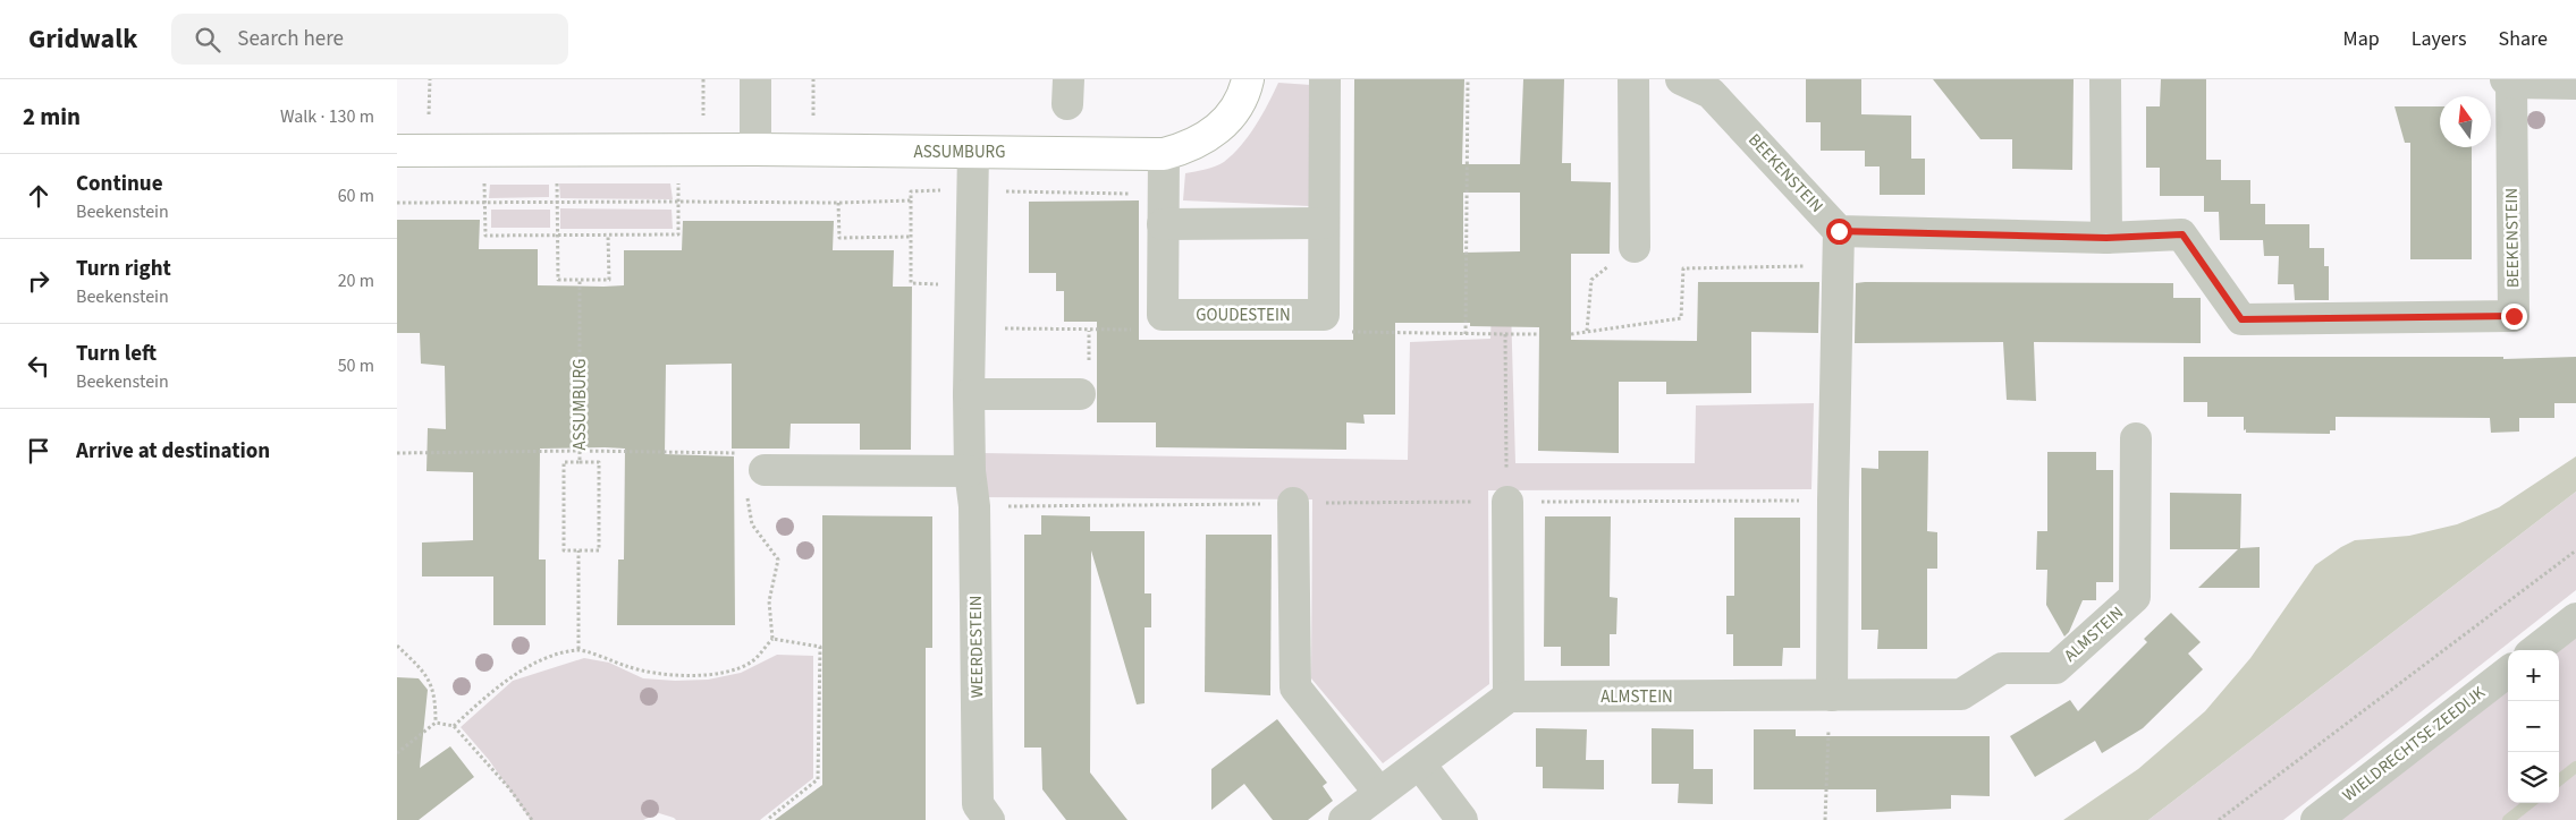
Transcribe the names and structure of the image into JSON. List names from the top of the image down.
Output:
{
  "streets": {
    "street": [
      "ASSUMBURG",
      "BEEKENSTEIN",
      "GOUDESTEIN",
      "ALMSTEIN",
      "WEERDESTEIN",
      "WIELDRECHTSE ZEEDIJK"
    ]
  },
  "crossings": [
    ["ASSUMBURG", "WEERDESTEIN"]
  ],
  "north": "top",
  "page": {
    "header": "Gridwalk",
    "search": "Search here",
    "nav": ["Map", "Layers", "Share"],
    "heading": ["2 min", "Walk · 130 m"],
    "list": [
      ["Continue", "Beekenstein", "60 m"],
      ["Turn right", "Beekenstein", "20 m"],
      ["Turn left", "Beekenstein", "50 m"],
      "Arrive at destination"
    ],
    "map_buttons": ["+", "−"]
  }
}
